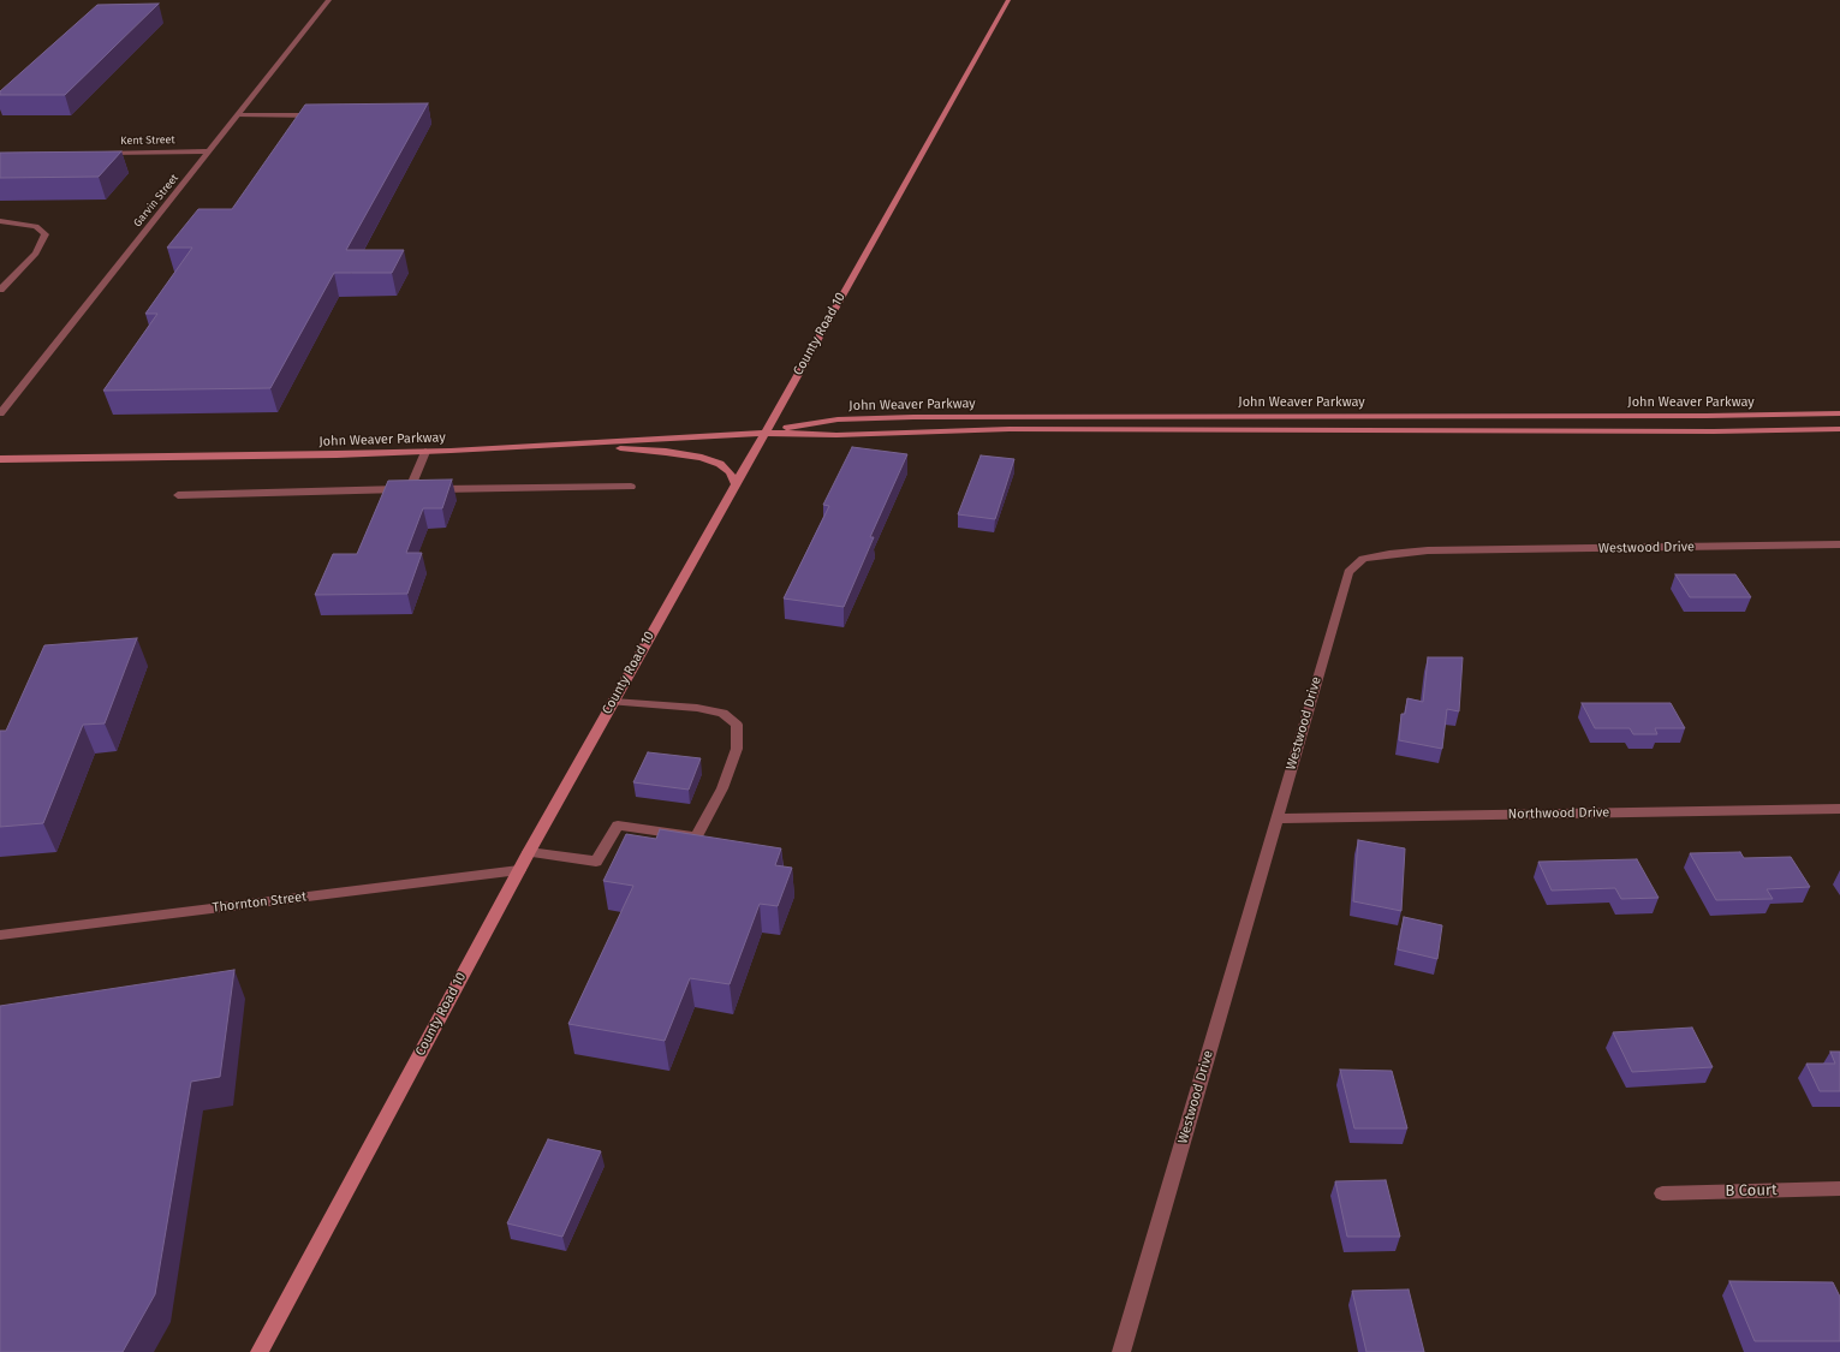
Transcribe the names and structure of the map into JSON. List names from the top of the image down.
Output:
{
  "streets": {
    "main road": ["County Road 10", "John Weaver Parkway"],
    "street": [
      "Kent Street",
      "Garvin Street",
      "Westwood Drive",
      "Northwood Drive",
      "Thornton Street",
      "B Court"
    ]
  },
  "crossings": [
    ["Kent Street", "Garvin Street"],
    ["County Road 10", "John Weaver Parkway"],
    ["County Road 10", "Thornton Street"],
    ["Westwood Drive", "Northwood Drive"]
  ]
}
